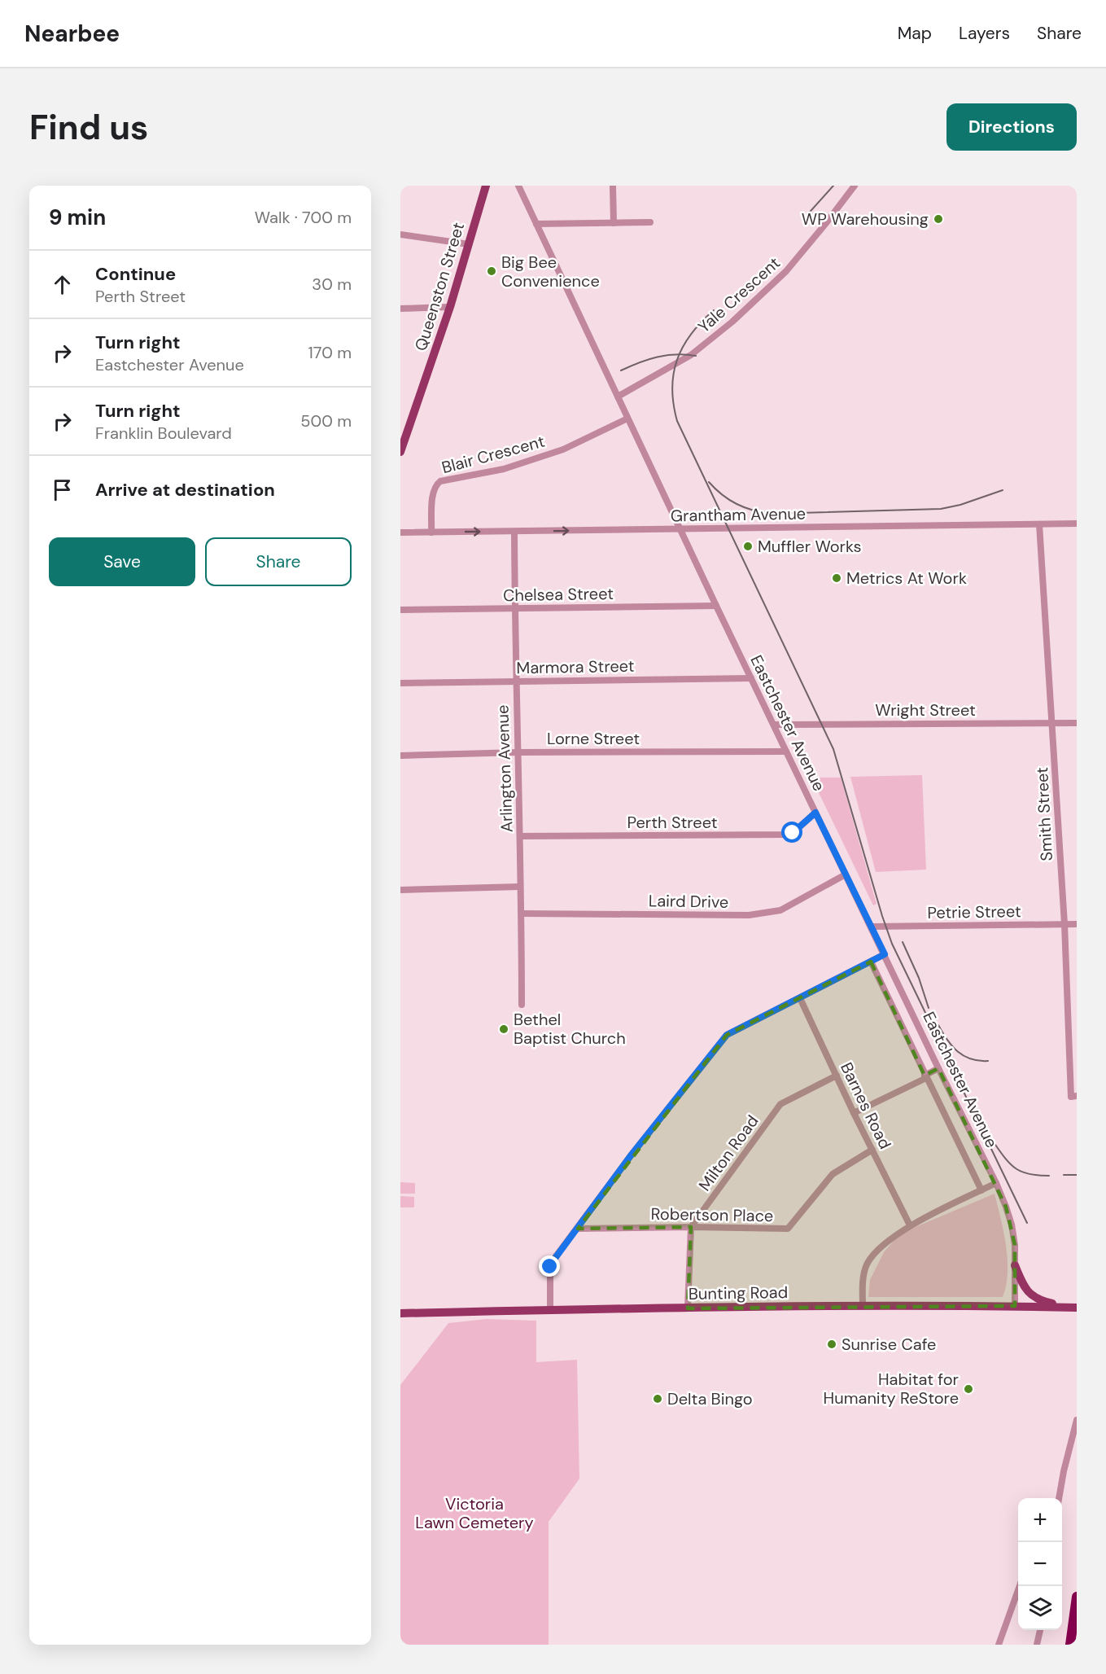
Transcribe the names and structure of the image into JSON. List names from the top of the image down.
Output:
{
  "streets": {
    "main road": ["Queenston Street", "Bunting Road"],
    "street": [
      "Yale Crescent",
      "Blair Crescent",
      "Grantham Avenue",
      "Chelsea Street",
      "Marmora Street",
      "Wright Street",
      "Eastchester Avenue",
      "Lorne Street",
      "Arlington Avenue",
      "Smith Street",
      "Perth Street",
      "Laird Drive",
      "Petrie Street",
      "Barnes Road",
      "Milton Road",
      "Robertson Place"
    ]
  },
  "crossings": [
    ["Yale Crescent", "Eastchester Avenue"],
    ["Blair Crescent", "Grantham Avenue"],
    ["Blair Crescent", "Eastchester Avenue"],
    ["Grantham Avenue", "Eastchester Avenue"],
    ["Grantham Avenue", "Arlington Avenue"],
    ["Grantham Avenue", "Smith Street"],
    ["Chelsea Street", "Eastchester Avenue"],
    ["Chelsea Street", "Arlington Avenue"],
    ["Marmora Street", "Eastchester Avenue"],
    ["Marmora Street", "Arlington Avenue"],
    ["Wright Street", "Eastchester Avenue"],
    ["Wright Street", "Smith Street"],
    ["Eastchester Avenue", "Lorne Street"],
    ["Eastchester Avenue", "Perth Street"],
    ["Eastchester Avenue", "Laird Drive"],
    ["Eastchester Avenue", "Petrie Street"],
    ["Eastchester Avenue", "Bunting Road"],
    ["Lorne Street", "Arlington Avenue"],
    ["Arlington Avenue", "Perth Street"],
    ["Arlington Avenue", "Laird Drive"],
    ["Smith Street", "Petrie Street"],
    ["Barnes Road", "Milton Road"],
    ["Barnes Road", "Robertson Place"],
    ["Milton Road", "Robertson Place"]
  ],
  "one_way": ["Grantham Avenue"],
  "parks": ["Victoria Lawn Cemetery"],
  "places": [
    "WP Warehousing",
    "Big Bee Convenience",
    "Muffler Works",
    "Metrics At Work",
    "Bethel Baptist Church",
    "Sunrise Cafe",
    "Habitat for Humanity ReStore",
    "Delta Bingo"
  ],
  "page": {
    "header": "Nearbee",
    "nav": ["Map", "Layers", "Share"],
    "buttons": [
      "Directions",
      ["Save", "Share"]
    ],
    "title": "Find us",
    "heading": ["9 min", "Walk · 700 m"],
    "list": [
      ["Continue", "Perth Street", "30 m"],
      ["Turn right", "Eastchester Avenue", "170 m"],
      ["Turn right", "Franklin Boulevard", "500 m"],
      "Arrive at destination"
    ],
    "map_buttons": ["+", "−"]
  }
}
